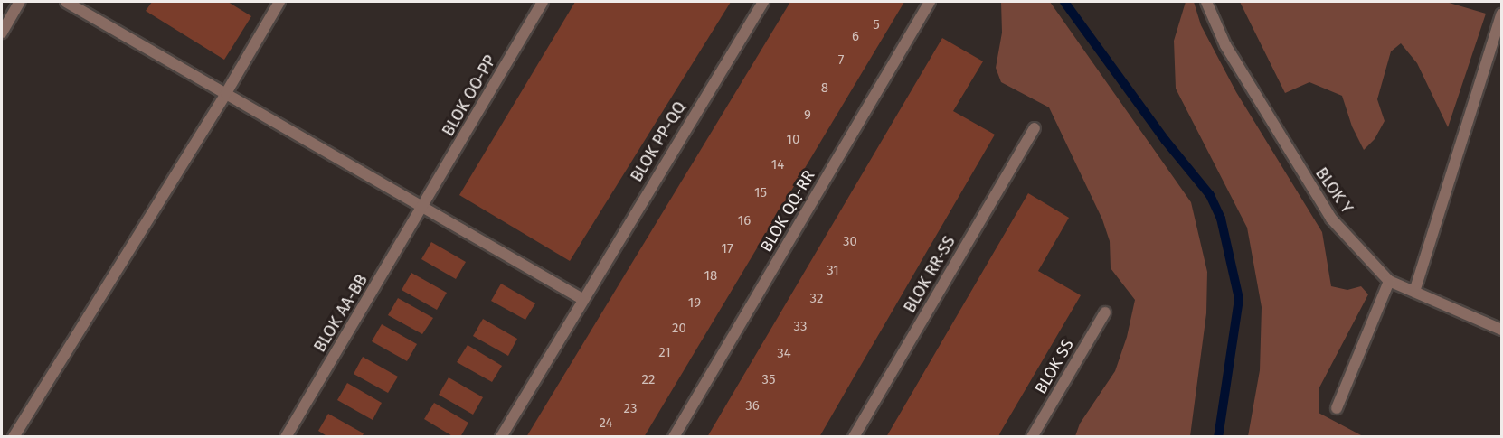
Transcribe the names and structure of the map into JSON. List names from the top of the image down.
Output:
{
  "streets": {
    "street": [
      "BLOK OO-PP",
      "BLOK PP-QQ",
      "BLOK Y",
      "BLOK QQ-RR",
      "BLOK RR-SS",
      "BLOK AA-BB",
      "BLOK SS"
    ]
  },
  "crossings": [
    ["BLOK OO-PP", "BLOK AA-BB"]
  ],
  "house_numbers": [
    "5",
    "6",
    "7",
    "8",
    "9",
    "10",
    "14",
    "15",
    "16",
    "30",
    "17",
    "31",
    "18",
    "32",
    "19",
    "33",
    "20",
    "21",
    "34",
    "22",
    "35",
    "36",
    "23",
    "24"
  ]
}
